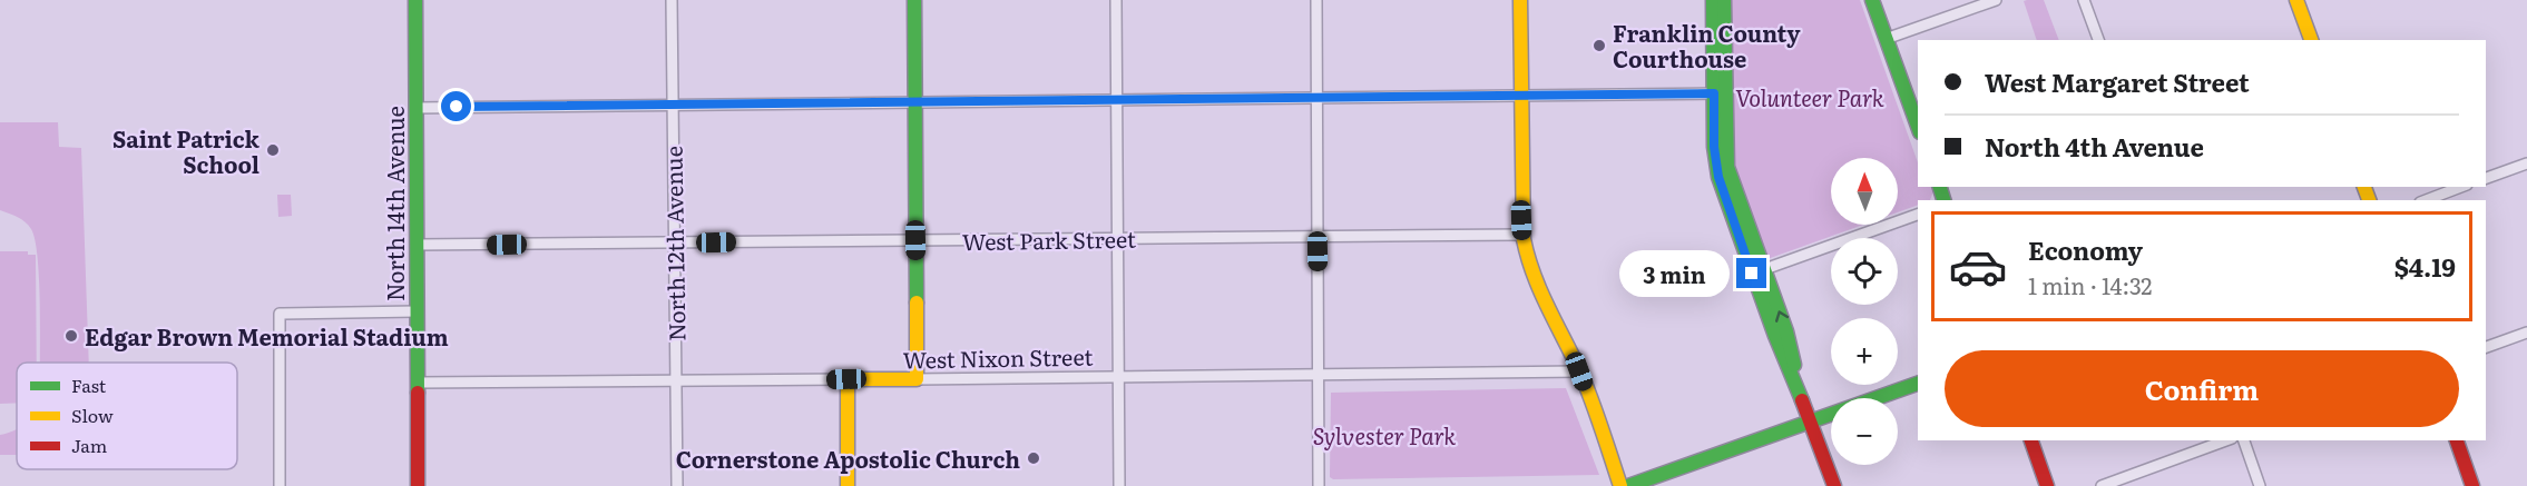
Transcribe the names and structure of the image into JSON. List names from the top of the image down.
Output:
{
  "streets": {
    "street": [
      "North 14th Avenue",
      "West Park Street",
      "North 12th Avenue",
      "West Nixon Street"
    ]
  },
  "crossings": [
    ["North 14th Avenue", "West Park Street"],
    ["North 14th Avenue", "West Nixon Street"],
    ["West Park Street", "North 12th Avenue"],
    ["North 12th Avenue", "West Nixon Street"]
  ],
  "parks": ["Volunteer Park", "Sylvester Park"],
  "places": [
    "Franklin County Courthouse",
    "Saint Patrick School",
    "Edgar Brown Memorial Stadium",
    "Cornerstone Apostolic Church"
  ],
  "legend": ["Fast", "Slow", "Jam"],
  "north": "top",
  "page": {
    "banner": ["West Margaret Street", "North 4th Avenue"],
    "map_buttons": ["+", "−"],
    "list": [
      {
        "name": "Economy",
        "note": "1 min · 14:32",
        "value": "$4.19"
      }
    ],
    "bubble": "3 min",
    "buttons": "Confirm"
  }
}
